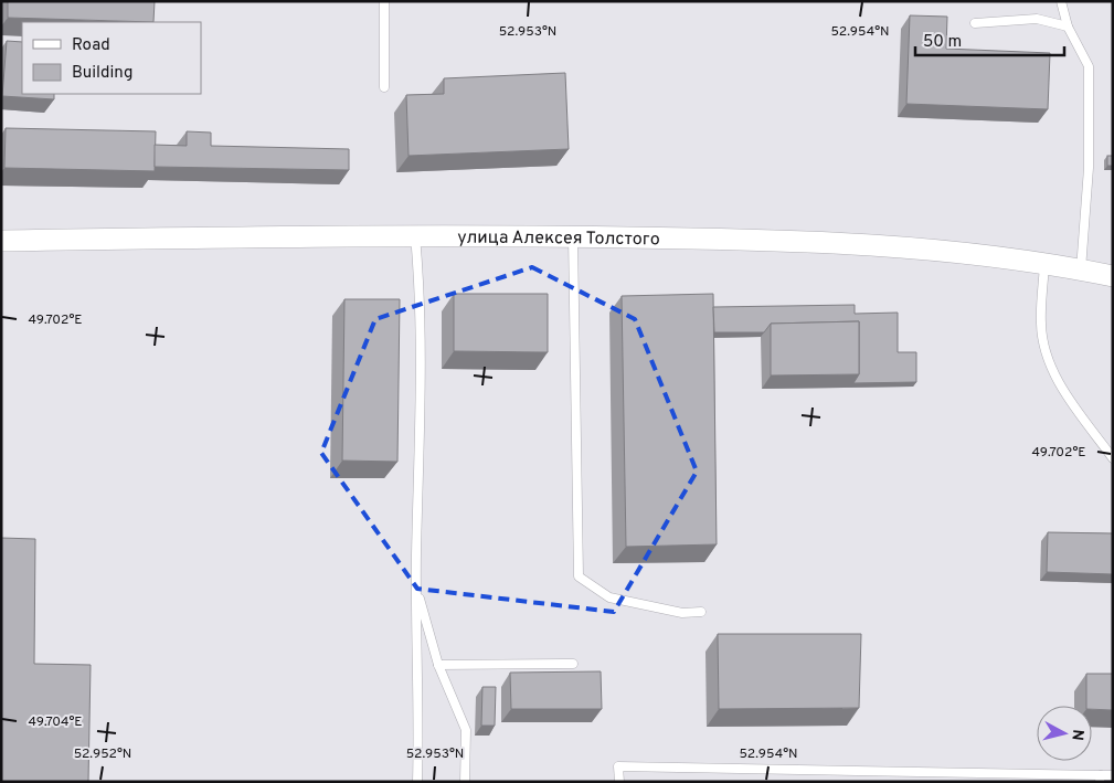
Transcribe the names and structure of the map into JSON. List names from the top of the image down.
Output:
{
  "streets": {
    "street": ["улица Алексея Толстого"]
  },
  "legend": ["Road", "Building"],
  "scale_bar": "50 m",
  "north": "right",
  "coordinates": [
    "52.953°N",
    "52.954°N",
    "49.702°E",
    "49.704°E",
    "52.952°N"
  ]
}
